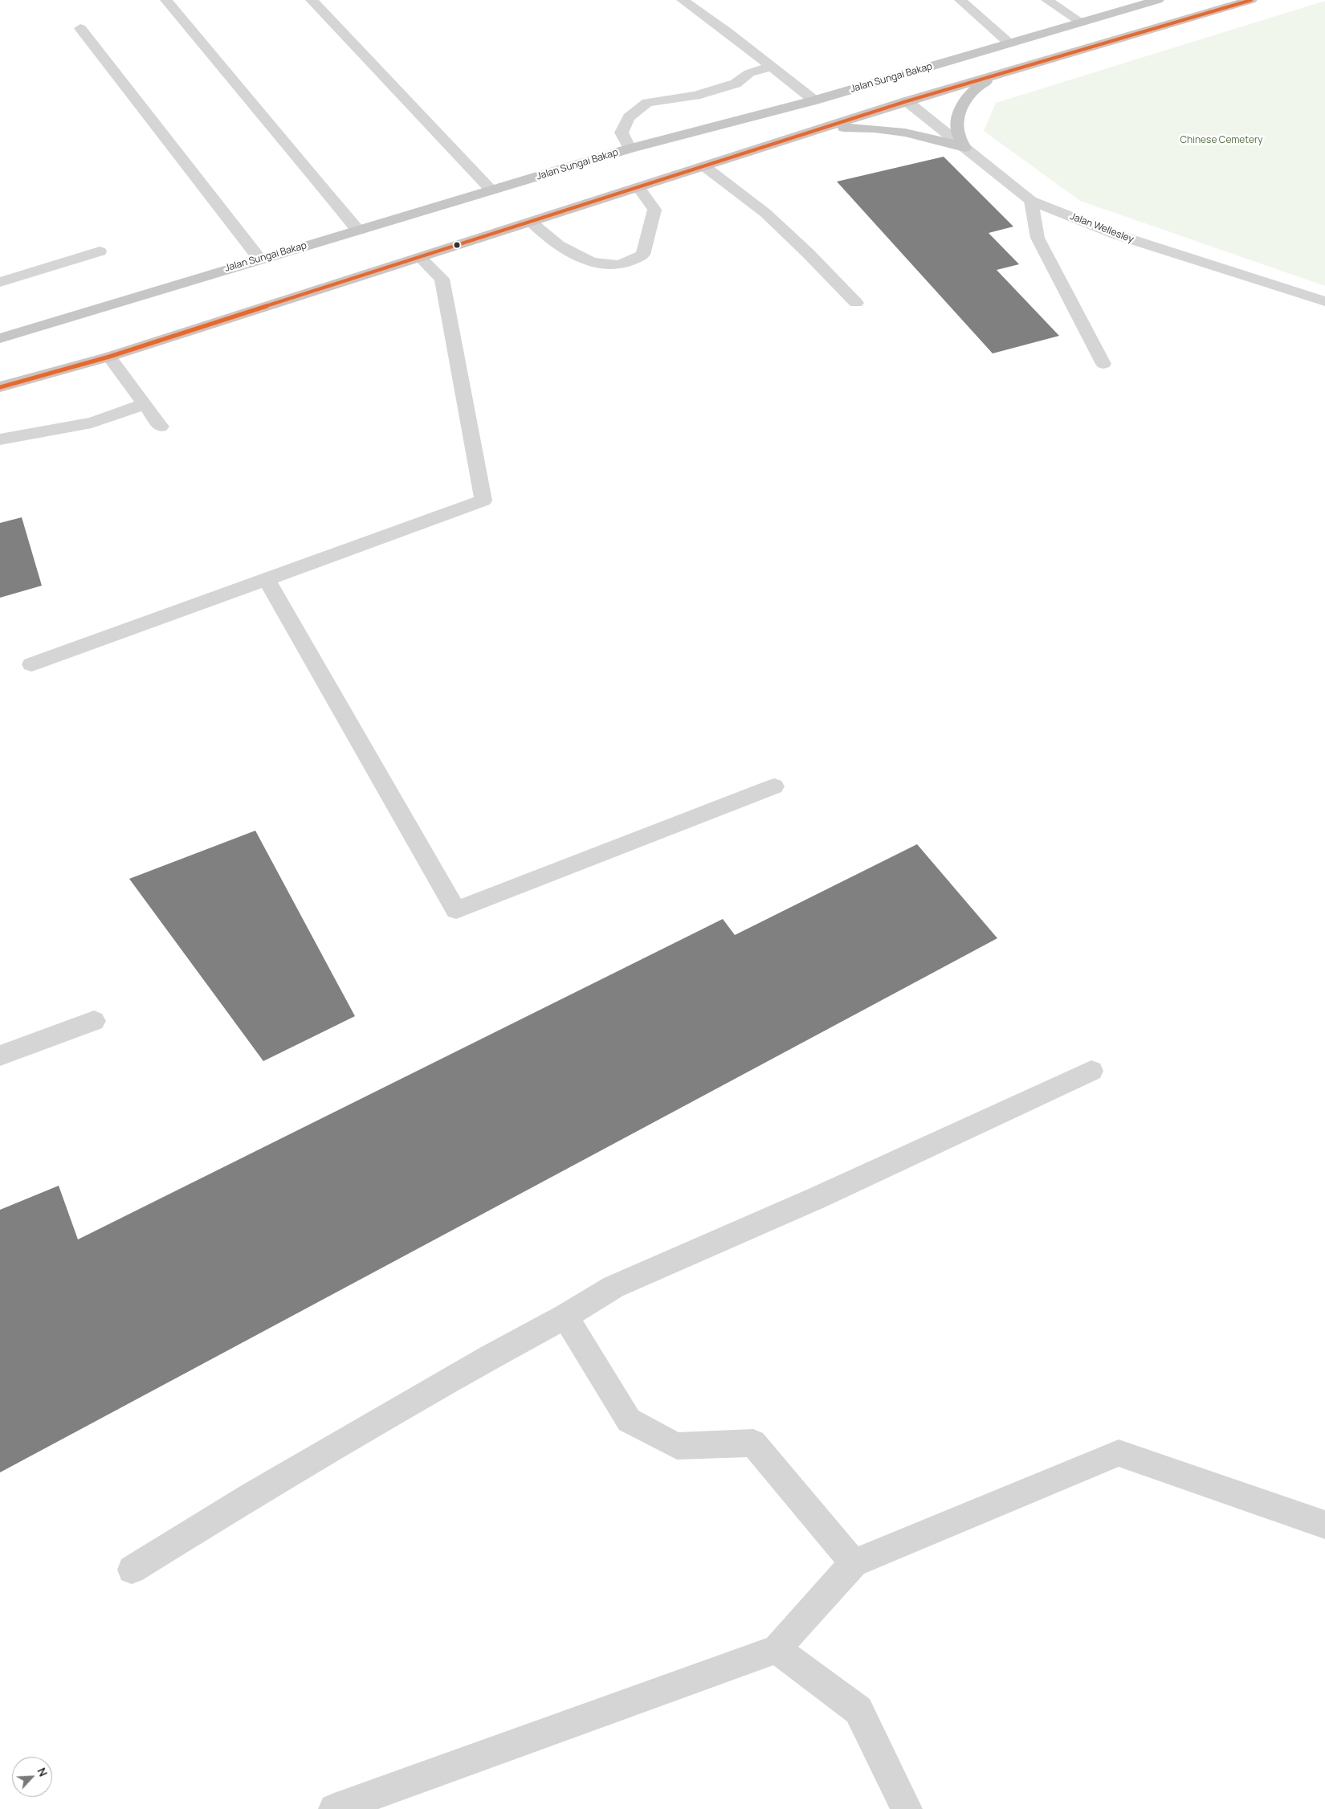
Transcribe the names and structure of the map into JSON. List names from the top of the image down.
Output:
{
  "streets": {
    "highway": ["Jalan Sungai Bakap"],
    "street": ["Jalan Wellesley"]
  },
  "parks": ["Chinese Cemetery"],
  "north": "top right"
}
